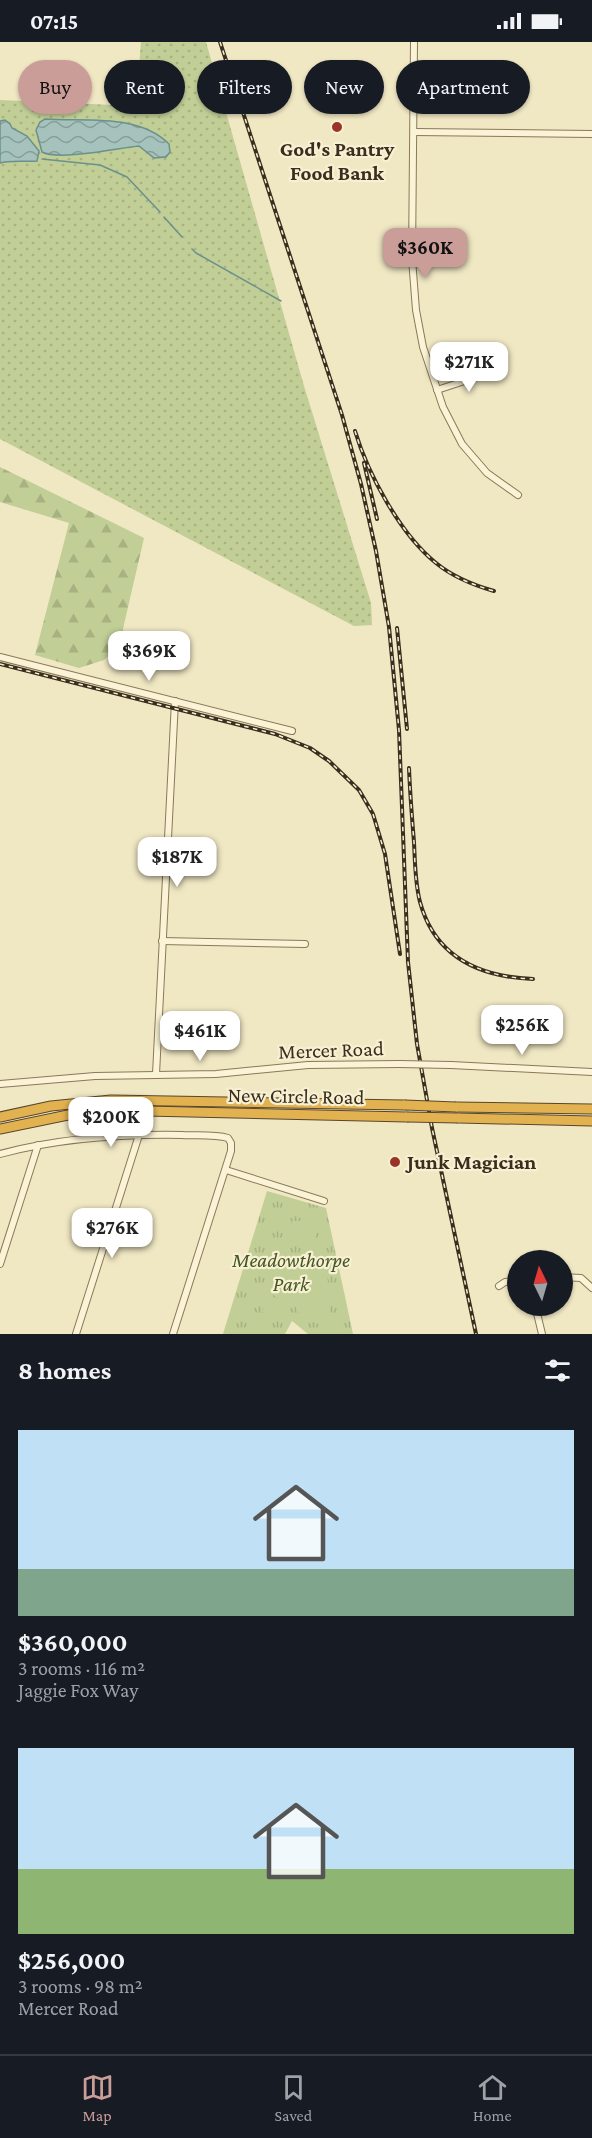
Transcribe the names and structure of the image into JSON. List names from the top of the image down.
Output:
{
  "streets": {
    "highway": ["New Circle Road"],
    "street": ["Mercer Road"]
  },
  "parks": ["Meadowthorpe Park"],
  "places": ["God's Pantry Food Bank", "Junk Magician"],
  "north": "top",
  "page": {
    "status": "07:15",
    "chip": [
      "Buy",
      "Rent",
      "Filters",
      "New",
      "Apartment"
    ],
    "price": [
      "$360K",
      "$271K",
      "$369K",
      "$187K",
      "$256K",
      "$461K",
      "$200K",
      "$276K"
    ],
    "heading": "8 homes",
    "list": [
      {
        "name": "$360,000",
        "note": "3 rooms · 116 m² · Jaggie Fox Way"
      },
      {
        "name": "$256,000",
        "note": "3 rooms · 98 m² · Mercer Road"
      }
    ],
    "tabs": ["Map", "Saved", "Home"]
  }
}
